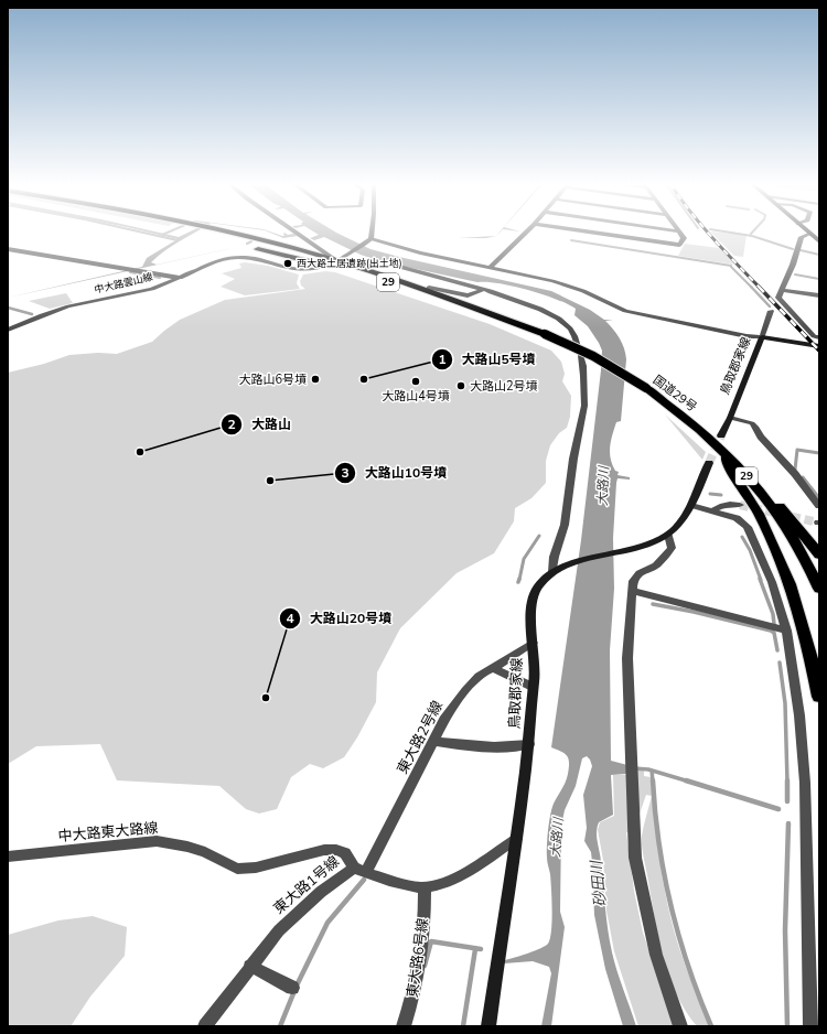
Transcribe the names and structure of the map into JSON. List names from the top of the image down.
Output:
{
  "streets": {
    "highway": ["29", "国道29号"],
    "main road": ["鳥取郡家線"],
    "street": [
      "中大路雲山線",
      "東大路2号線",
      "中大路東大路線",
      "東大路1号線",
      "東大路6号線"
    ]
  },
  "crossings": [
    ["中大路雲山線", "国道29号"],
    ["鳥取郡家線", "東大路2号線"],
    ["鳥取郡家線", "東大路1号線"],
    ["東大路2号線", "東大路1号線"],
    ["中大路東大路線", "東大路1号線"],
    ["東大路1号線", "東大路6号線"]
  ],
  "water": ["大路川", "砂田川"],
  "places": [
    "西大路土居遺跡(出土地)",
    "大路山6号墳",
    "大路山5号墳",
    "大路山4号墳",
    "大路山2号墳",
    "大路山",
    "大路山10号墳",
    "大路山20号墳"
  ]
}
